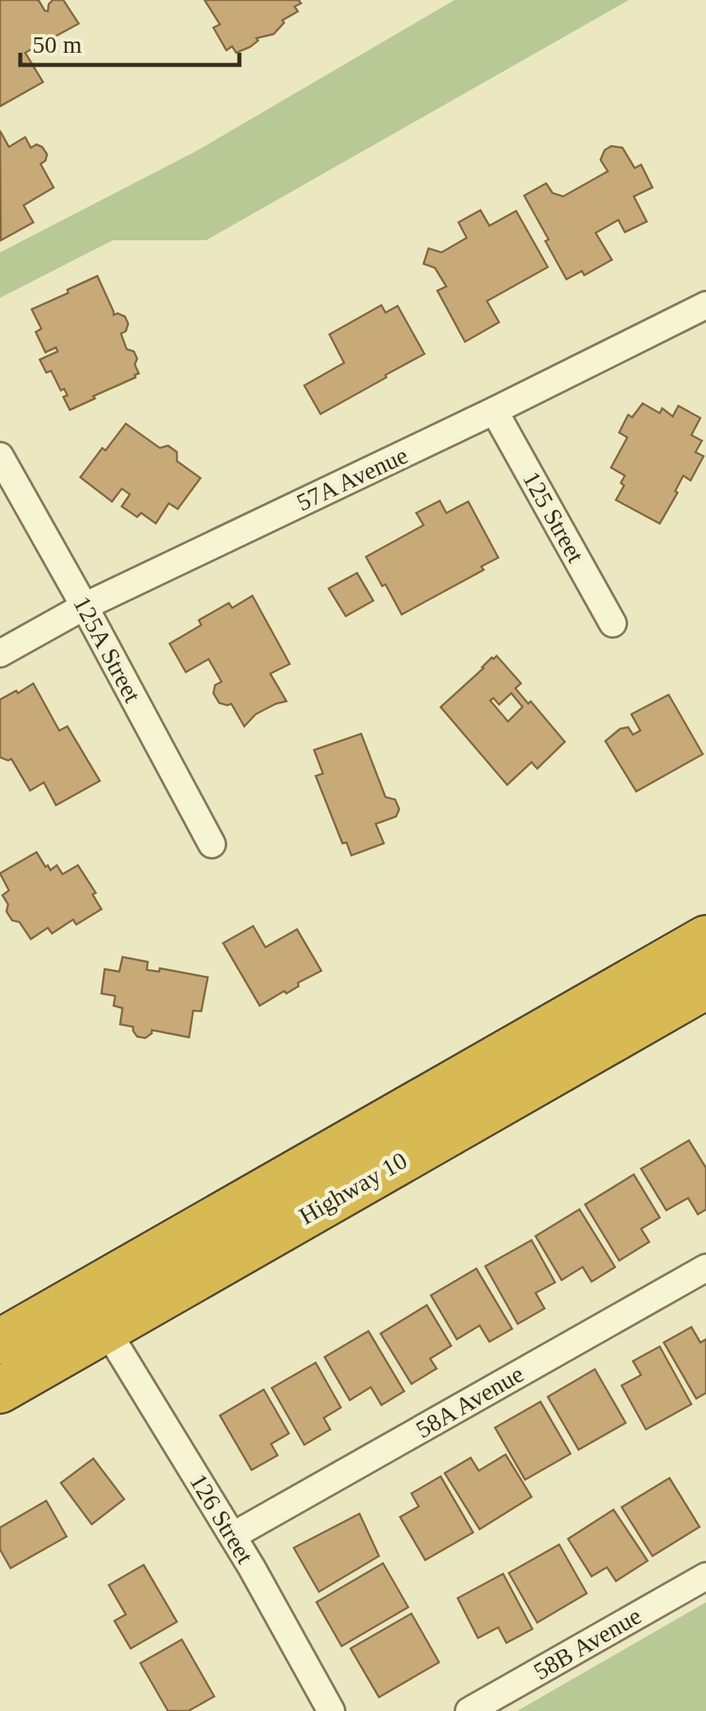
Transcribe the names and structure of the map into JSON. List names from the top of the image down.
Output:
{
  "streets": {
    "highway": ["Highway 10"],
    "street": [
      "57A Avenue",
      "125 Street",
      "125A Street",
      "58A Avenue",
      "126 Street",
      "58B Avenue"
    ]
  },
  "crossings": [
    ["57A Avenue", "125 Street"],
    ["57A Avenue", "125A Street"],
    ["Highway 10", "126 Street"],
    ["58A Avenue", "126 Street"]
  ],
  "scale_bar": "50 m"
}
